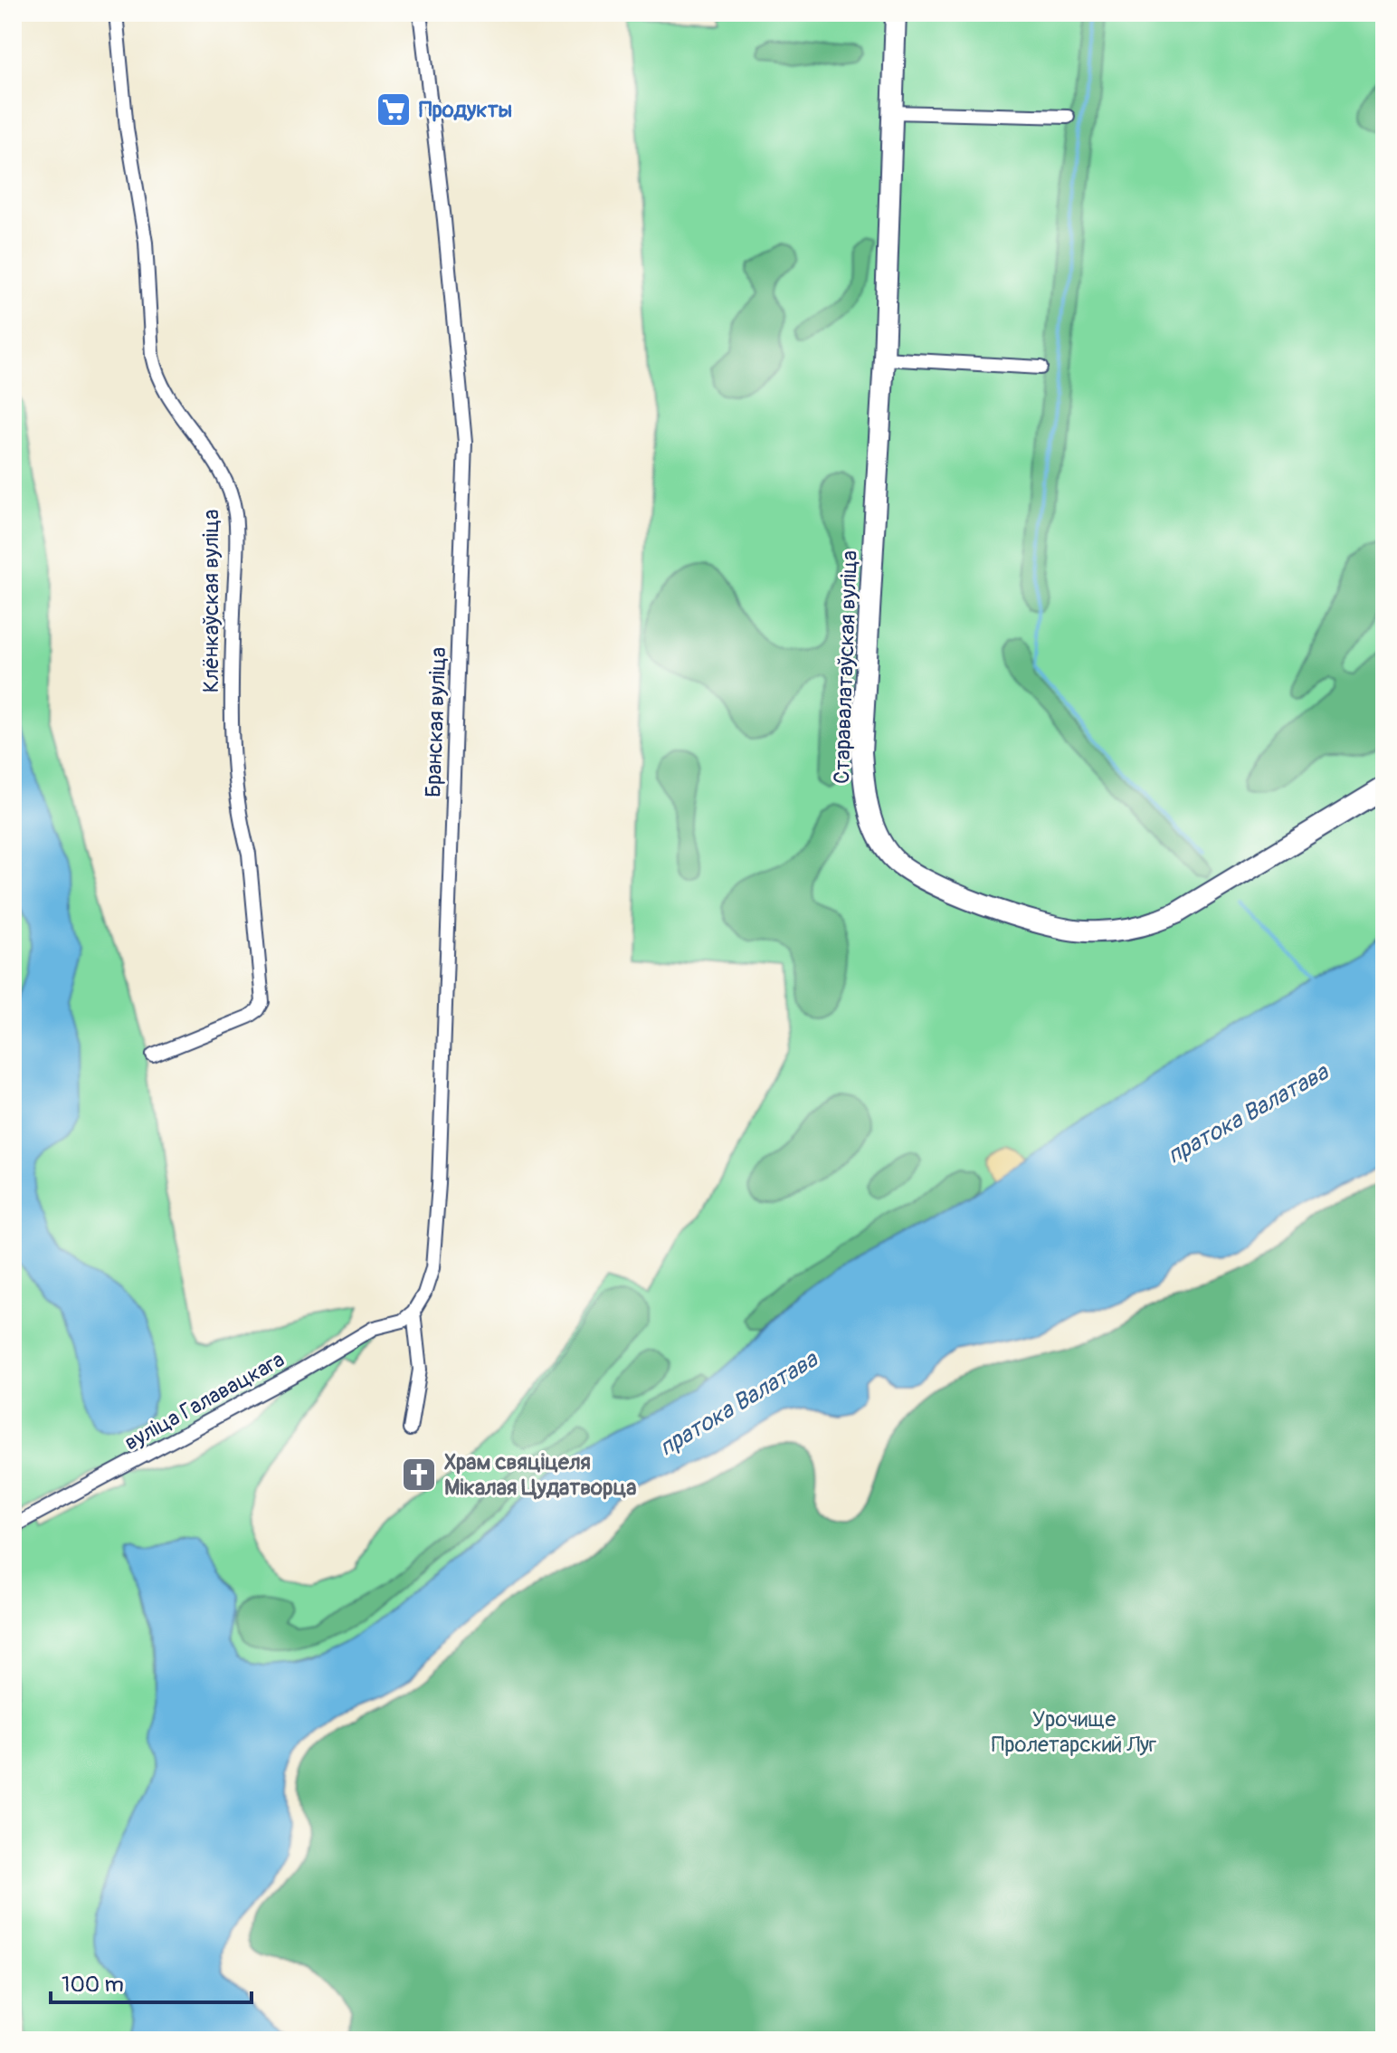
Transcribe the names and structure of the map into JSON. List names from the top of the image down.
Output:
{
  "streets": {
    "street": [
      "Клёнкаўская вуліца",
      "Старавалатаўская вуліца",
      "Бранская вуліца",
      "вуліца Галавацкага"
    ]
  },
  "crossings": [
    ["Бранская вуліца", "вуліца Галавацкага"]
  ],
  "water": ["пратока Валатава"],
  "parks": ["Урочище Пролетарский Луг"],
  "places": {
    "supermarket": ["Продукты"],
    "church": ["Храм свяціцеля Мікалая Цудатворца"]
  },
  "scale_bar": "100 m"
}
